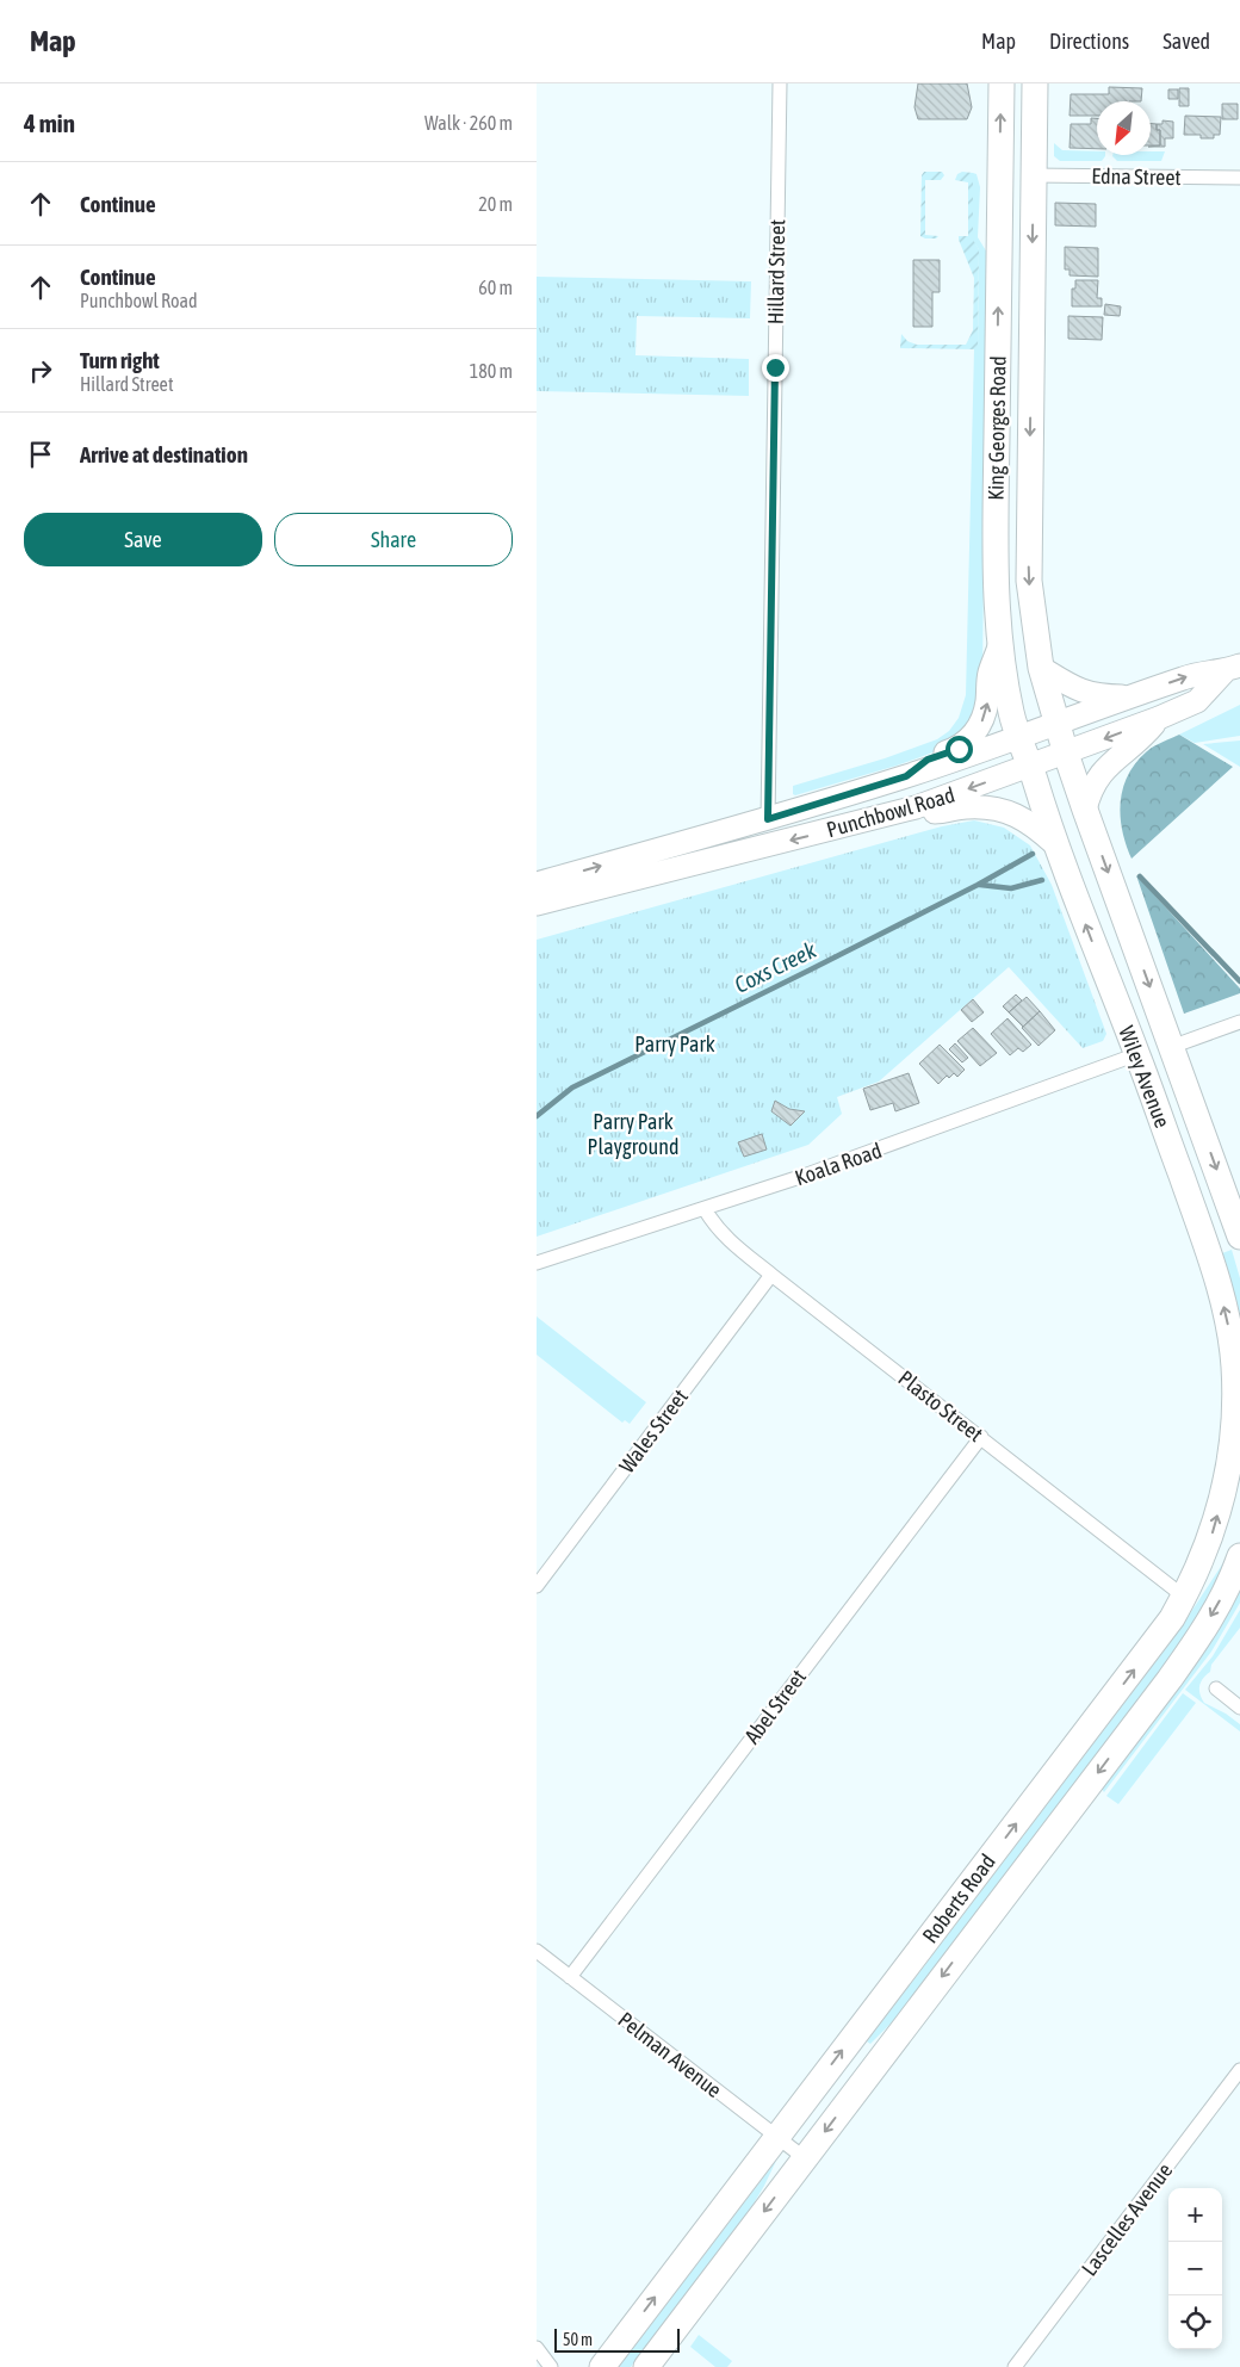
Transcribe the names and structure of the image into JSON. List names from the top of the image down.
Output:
{
  "streets": {
    "highway": ["King Georges Road", "Wiley Avenue", "Roberts Road"],
    "main road": ["Punchbowl Road"],
    "street": [
      "Edna Street",
      "Hillard Street",
      "Koala Road",
      "Plasto Street",
      "Wales Street",
      "Abel Street",
      "Pelman Avenue",
      "Lascelles Avenue"
    ]
  },
  "crossings": [
    ["Edna Street", "King Georges Road"],
    ["Hillard Street", "Punchbowl Road"],
    ["King Georges Road", "Punchbowl Road"],
    ["King Georges Road", "Wiley Avenue"],
    ["Punchbowl Road", "Wiley Avenue"],
    ["Wiley Avenue", "Koala Road"],
    ["Wiley Avenue", "Roberts Road"],
    ["Koala Road", "Plasto Street"],
    ["Plasto Street", "Wales Street"],
    ["Plasto Street", "Abel Street"],
    ["Plasto Street", "Roberts Road"],
    ["Abel Street", "Pelman Avenue"],
    ["Roberts Road", "Pelman Avenue"]
  ],
  "water": ["Coxs Creek"],
  "parks": ["Parry Park", "Parry Park Playground"],
  "scale_bar": "50 m",
  "north": "bottom left",
  "page": {
    "header": "Map",
    "nav": ["Map", "Directions", "Saved"],
    "heading": ["4 min", "Walk · 260 m"],
    "list": [
      ["Continue", "20 m"],
      ["Continue", "Punchbowl Road", "60 m"],
      ["Turn right", "Hillard Street", "180 m"],
      "Arrive at destination"
    ],
    "buttons": ["Save", "Share"],
    "map_buttons": ["+", "−"],
    "scale": "50 m"
  }
}
